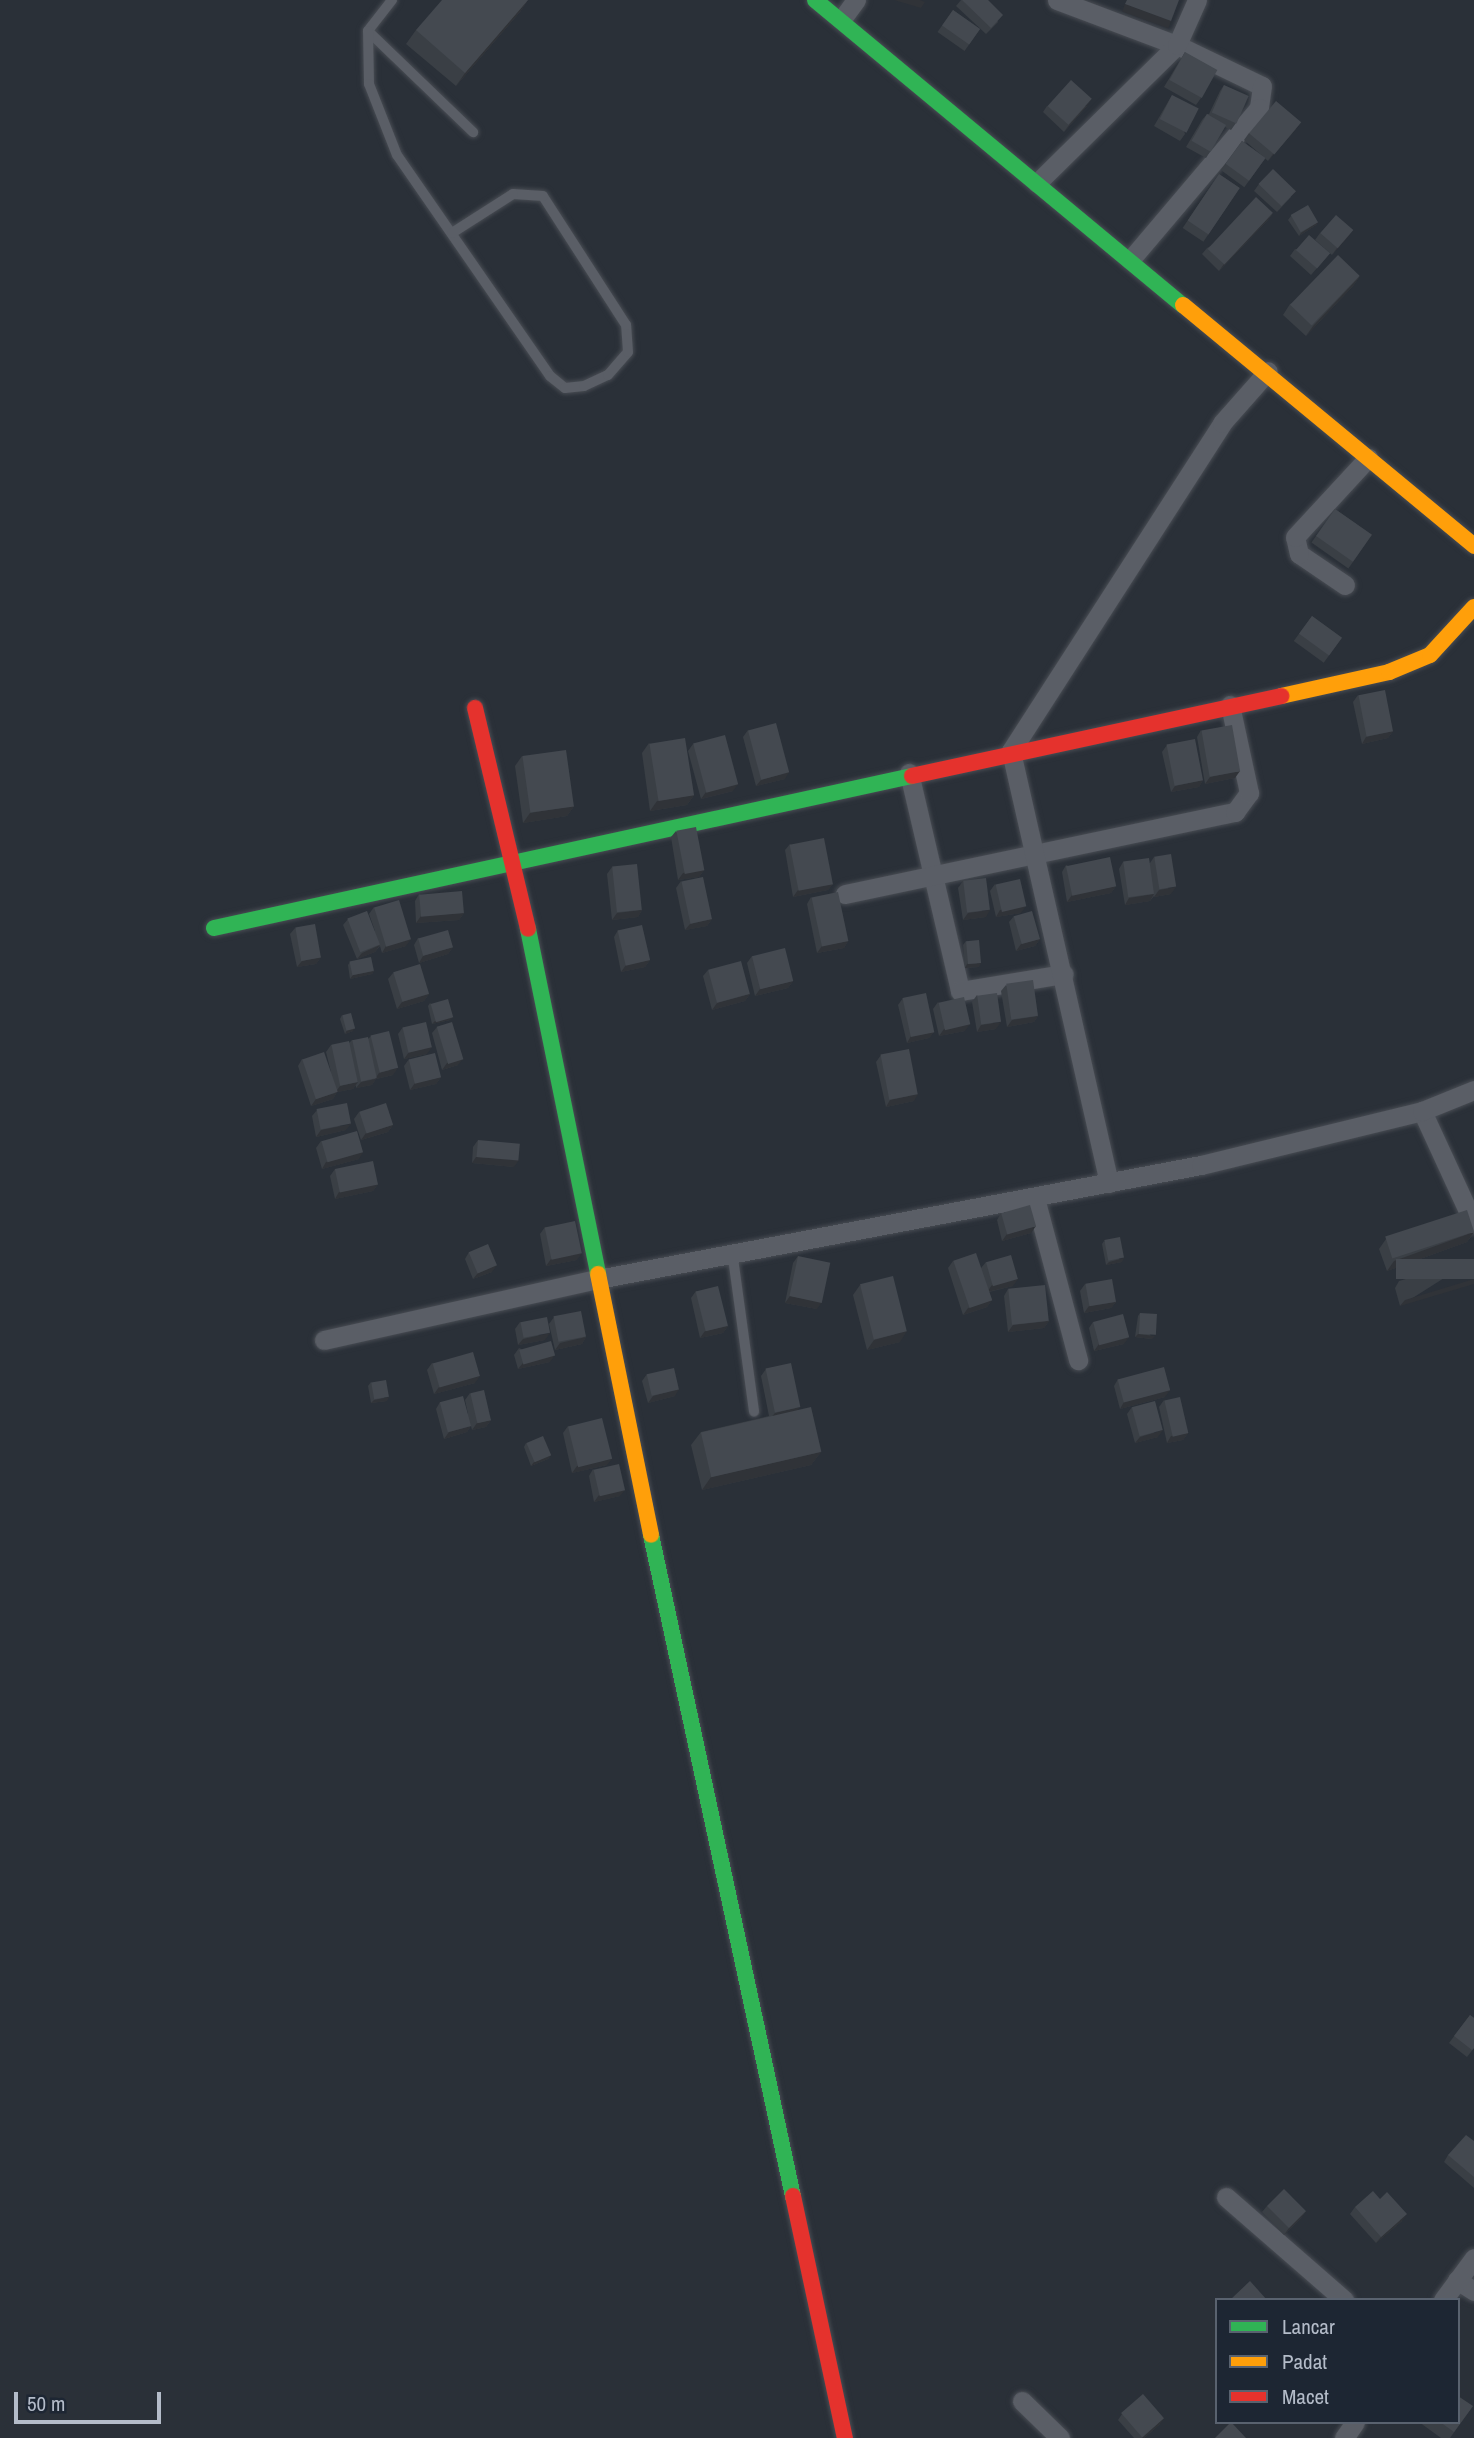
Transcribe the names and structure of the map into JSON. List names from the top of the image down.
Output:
{
  "legend": ["Lancar", "Padat", "Macet"],
  "scale_bar": "50 m"
}
